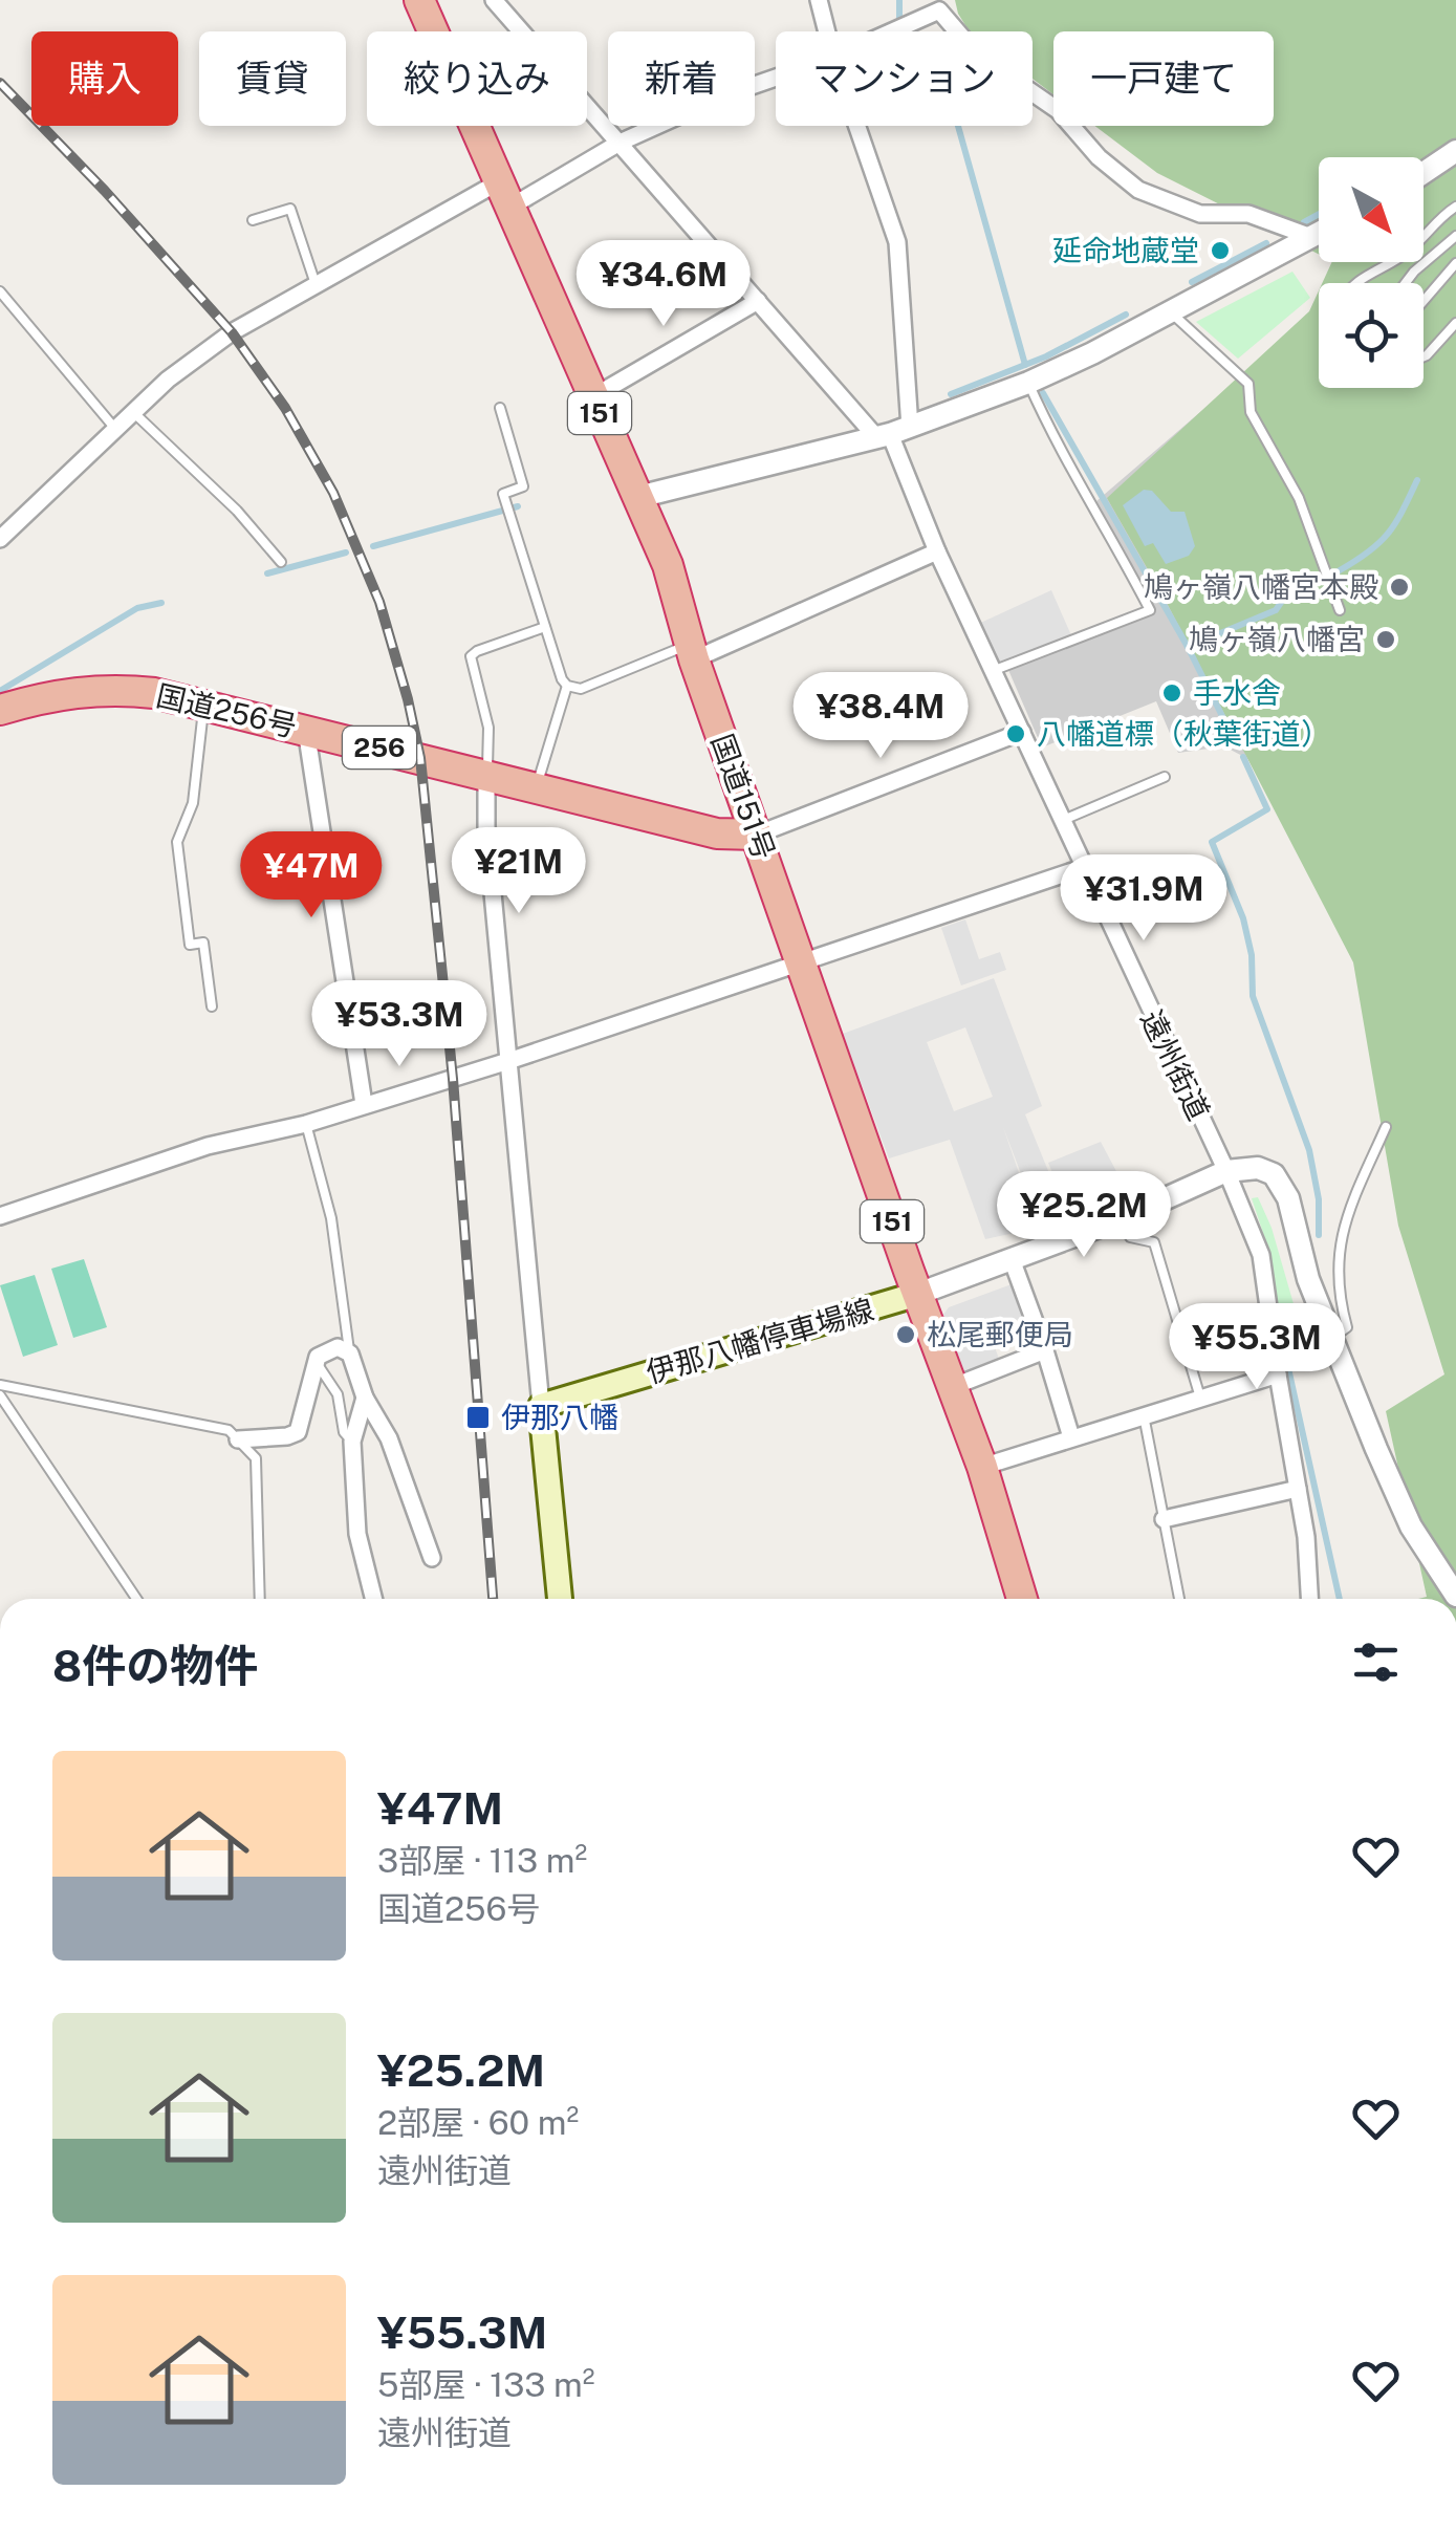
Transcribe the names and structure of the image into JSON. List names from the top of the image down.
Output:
{
  "streets": {
    "highway": [
      "151",
      "国道256号",
      "256",
      "国道151号"
    ],
    "main road": ["伊那八幡停車場線"],
    "street": ["遠州街道"]
  },
  "crossings": [
    ["国道256号", "国道151号"],
    ["国道151号", "伊那八幡停車場線"]
  ],
  "places": {
    "other": [
      "延命地蔵堂",
      "鳩ヶ嶺八幡宮本殿",
      "鳩ヶ嶺八幡宮",
      "手水舎",
      "八幡道標（秋葉街道）",
      "松尾郵便局"
    ],
    "transit": ["伊那八幡"]
  },
  "north": "bottom right",
  "page": {
    "chip": [
      "購入",
      "賃貸",
      "絞り込み",
      "新着",
      "マンション",
      "一戸建て"
    ],
    "price": [
      "¥34.6M",
      "¥38.4M",
      "¥21M",
      "¥47M",
      "¥31.9M",
      "¥53.3M",
      "¥25.2M",
      "¥55.3M"
    ],
    "heading": "8件の物件",
    "list": [
      {
        "name": "¥47M",
        "note": "3部屋 · 113 m² · 国道256号"
      },
      {
        "name": "¥25.2M",
        "note": "2部屋 · 60 m² · 遠州街道"
      },
      {
        "name": "¥55.3M",
        "note": "5部屋 · 133 m² · 遠州街道"
      }
    ]
  }
}
